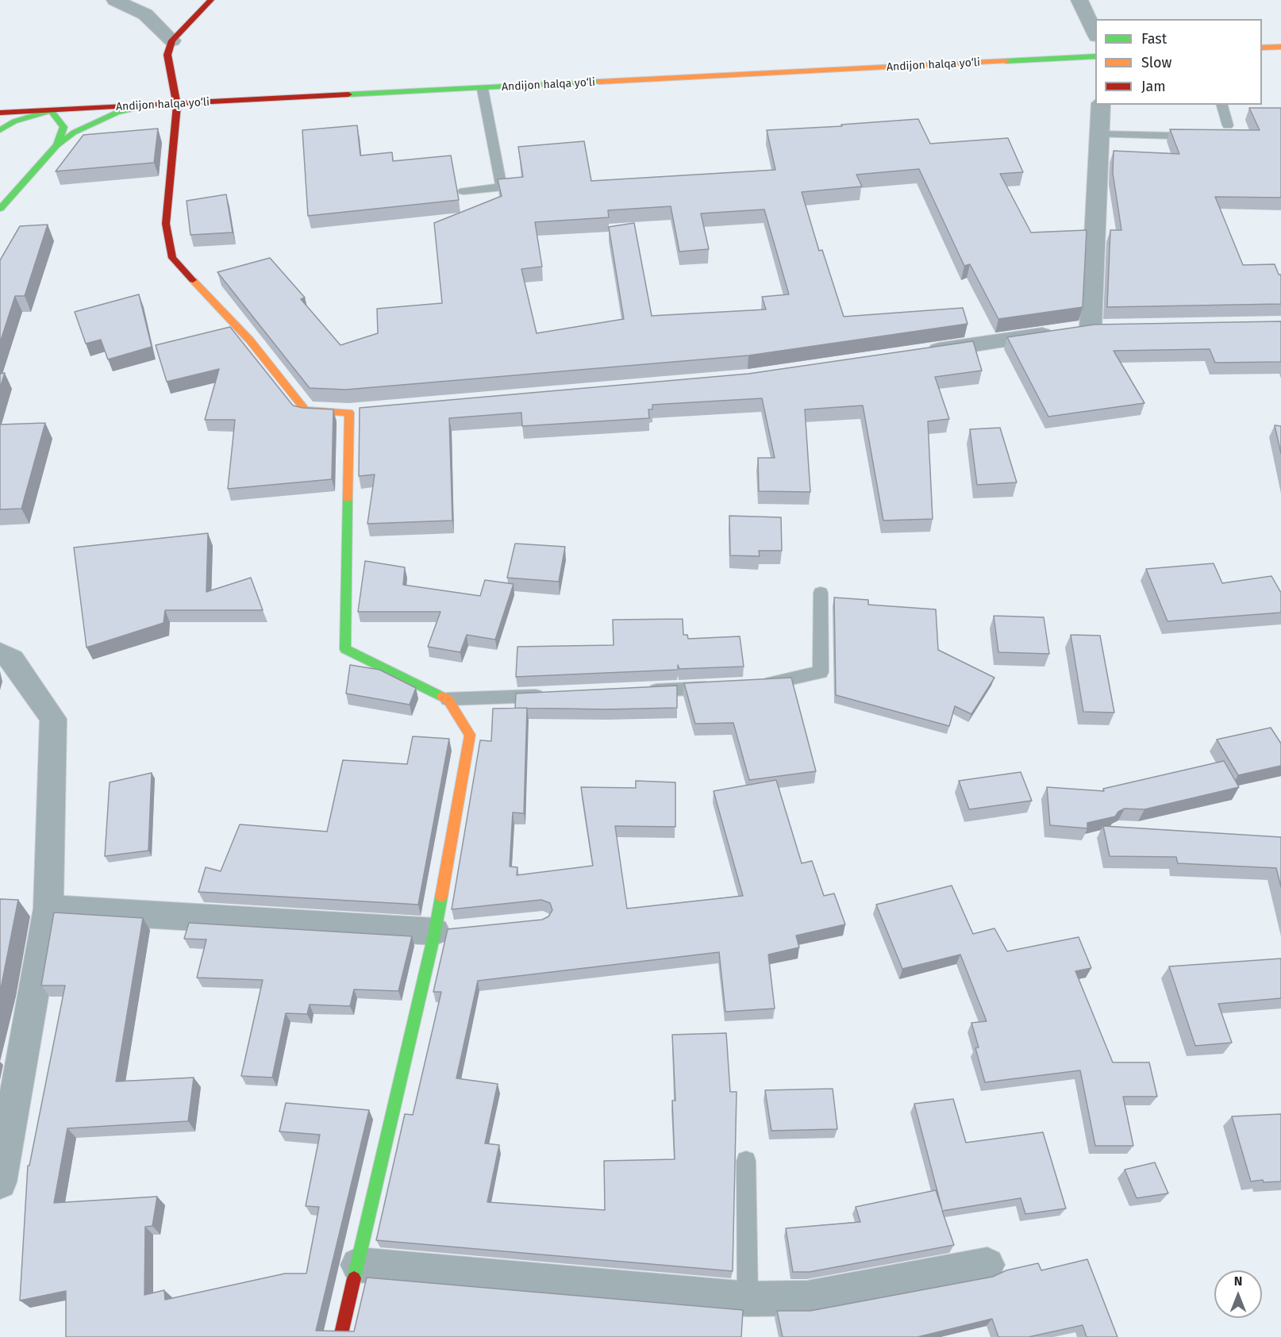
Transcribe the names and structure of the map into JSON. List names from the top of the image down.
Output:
{
  "streets": {
    "main road": ["Andijon halqa yo‘li"]
  },
  "legend": ["Fast", "Slow", "Jam"],
  "north": "top"
}
